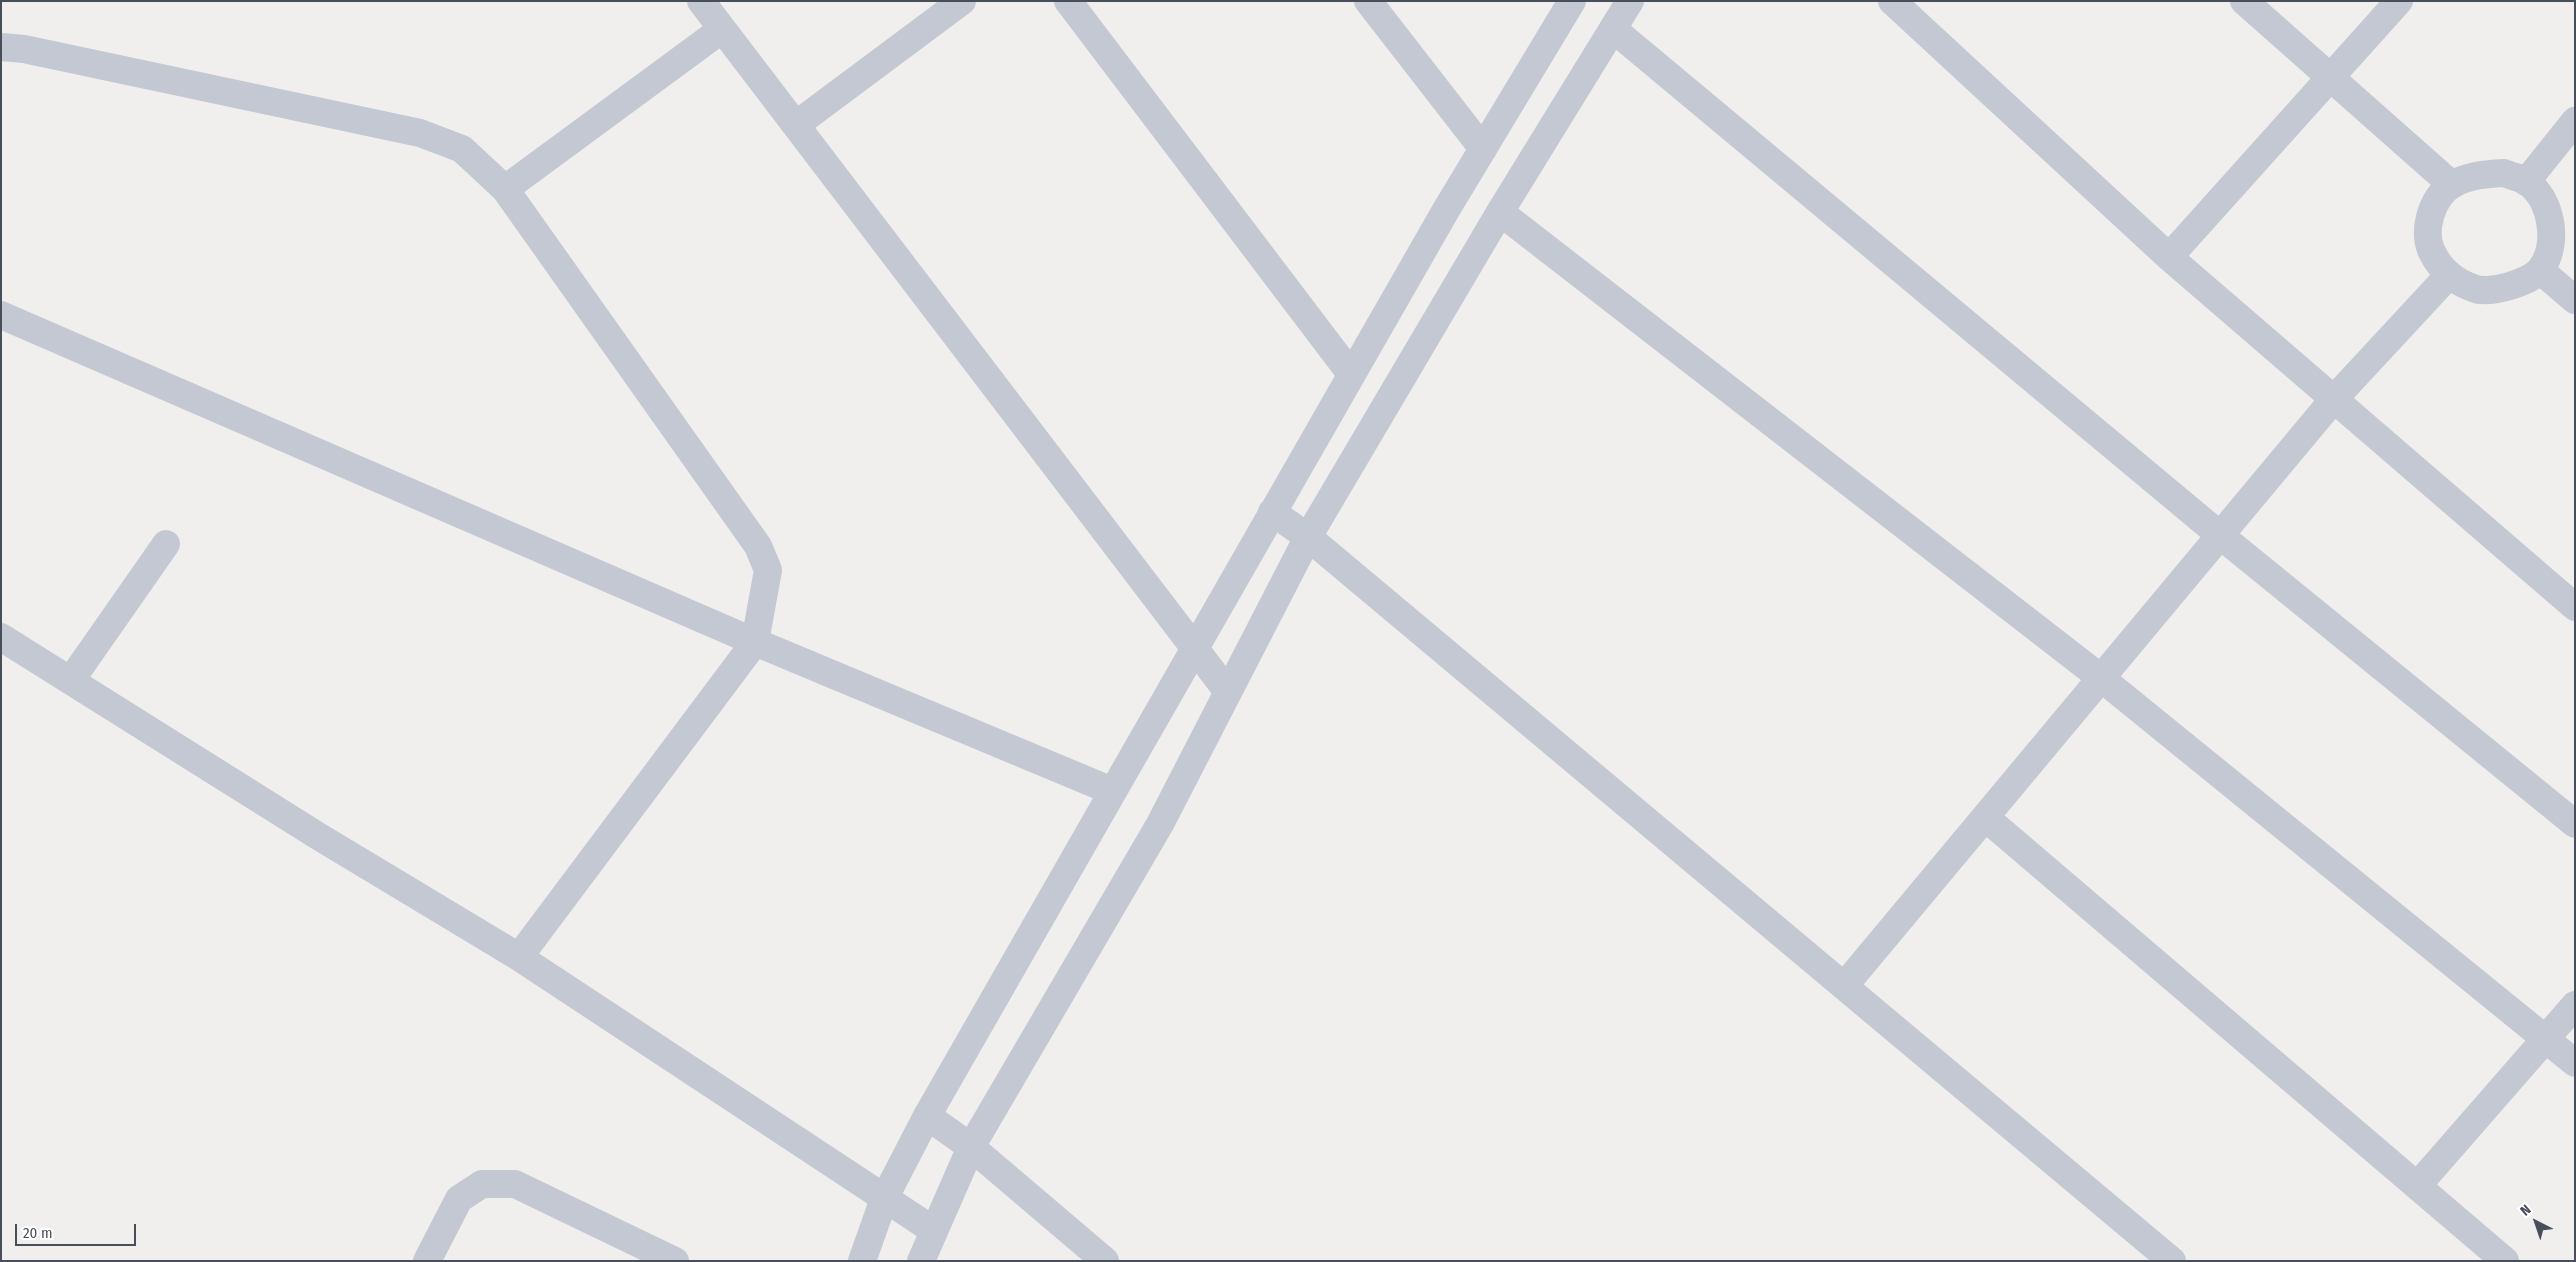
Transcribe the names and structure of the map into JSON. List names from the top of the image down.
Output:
{
  "scale_bar": "20 m",
  "north": "top left"
}
